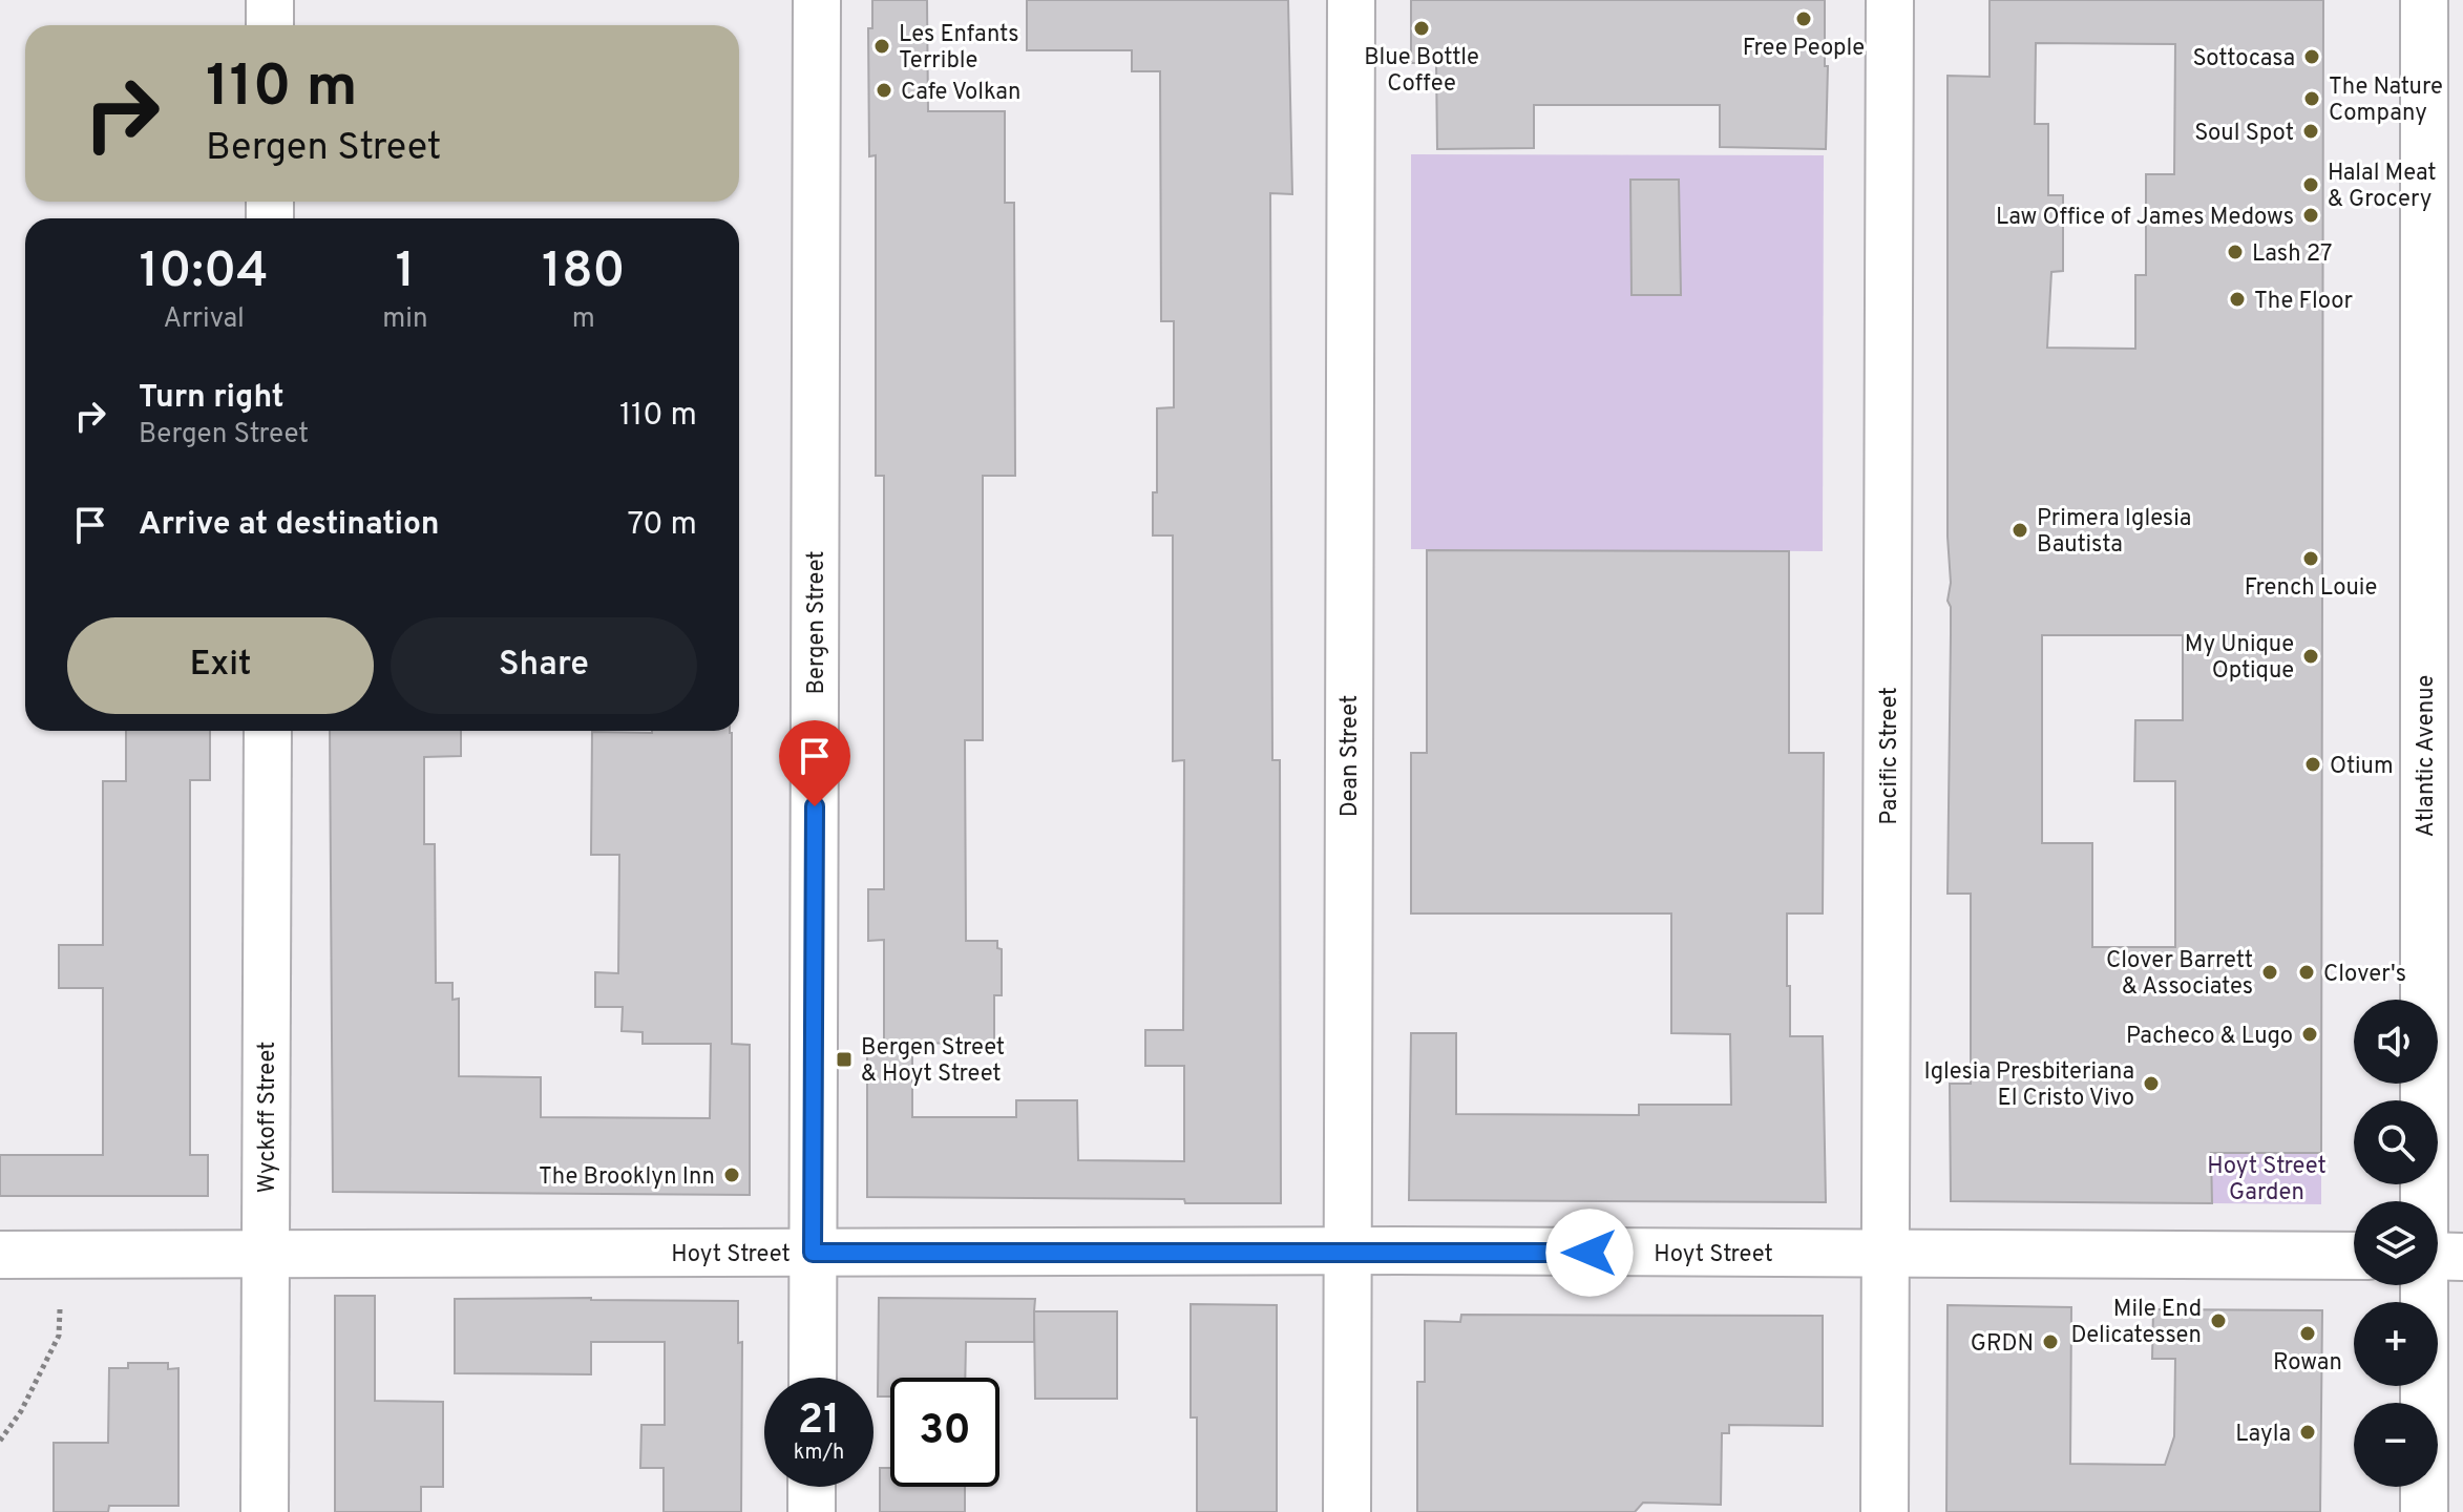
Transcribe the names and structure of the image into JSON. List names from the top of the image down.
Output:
{
  "streets": {
    "street": [
      "Bergen Street",
      "Dean Street",
      "Pacific Street",
      "Atlantic Avenue",
      "Wyckoff Street",
      "Hoyt Street"
    ]
  },
  "crossings": [
    ["Bergen Street", "Hoyt Street"],
    ["Dean Street", "Hoyt Street"],
    ["Pacific Street", "Hoyt Street"],
    ["Wyckoff Street", "Hoyt Street"]
  ],
  "parks": ["Hoyt Street Garden"],
  "places": {
    "other": [
      "Free People",
      "Blue Bottle Coffee",
      "Les Enfants Terrible",
      "Sottocasa",
      "Cafe Volkan",
      "The Nature Company",
      "Soul Spot",
      "Halal Meat & Grocery",
      "Law Office of James Medows",
      "Lash 27",
      "The Floor",
      "Primera Iglesia Bautista",
      "French Louie",
      "My Unique Optique",
      "Otium",
      "Clover Barrett & Associates",
      "Clover's",
      "Pacheco & Lugo",
      "Iglesia Presbiteriana El Cristo Vivo",
      "The Brooklyn Inn",
      "Mile End Delicatessen",
      "Rowan",
      "GRDN",
      "Layla"
    ],
    "transit": ["Bergen Street & Hoyt Street"]
  },
  "page": {
    "turn": ["110 m", "Bergen Street"],
    "eta": [
      "10:04",
      "Arrival",
      "1",
      "min",
      "180",
      "m"
    ],
    "list": [
      {
        "name": "Turn right",
        "note": "Bergen Street",
        "value": "110 m"
      },
      {
        "name": "Arrive at destination",
        "value": "70 m"
      }
    ],
    "buttons": ["Exit", "Share"],
    "map_buttons": ["+", "−"],
    "speed": "21 km/h",
    "limit": "30"
  }
}
